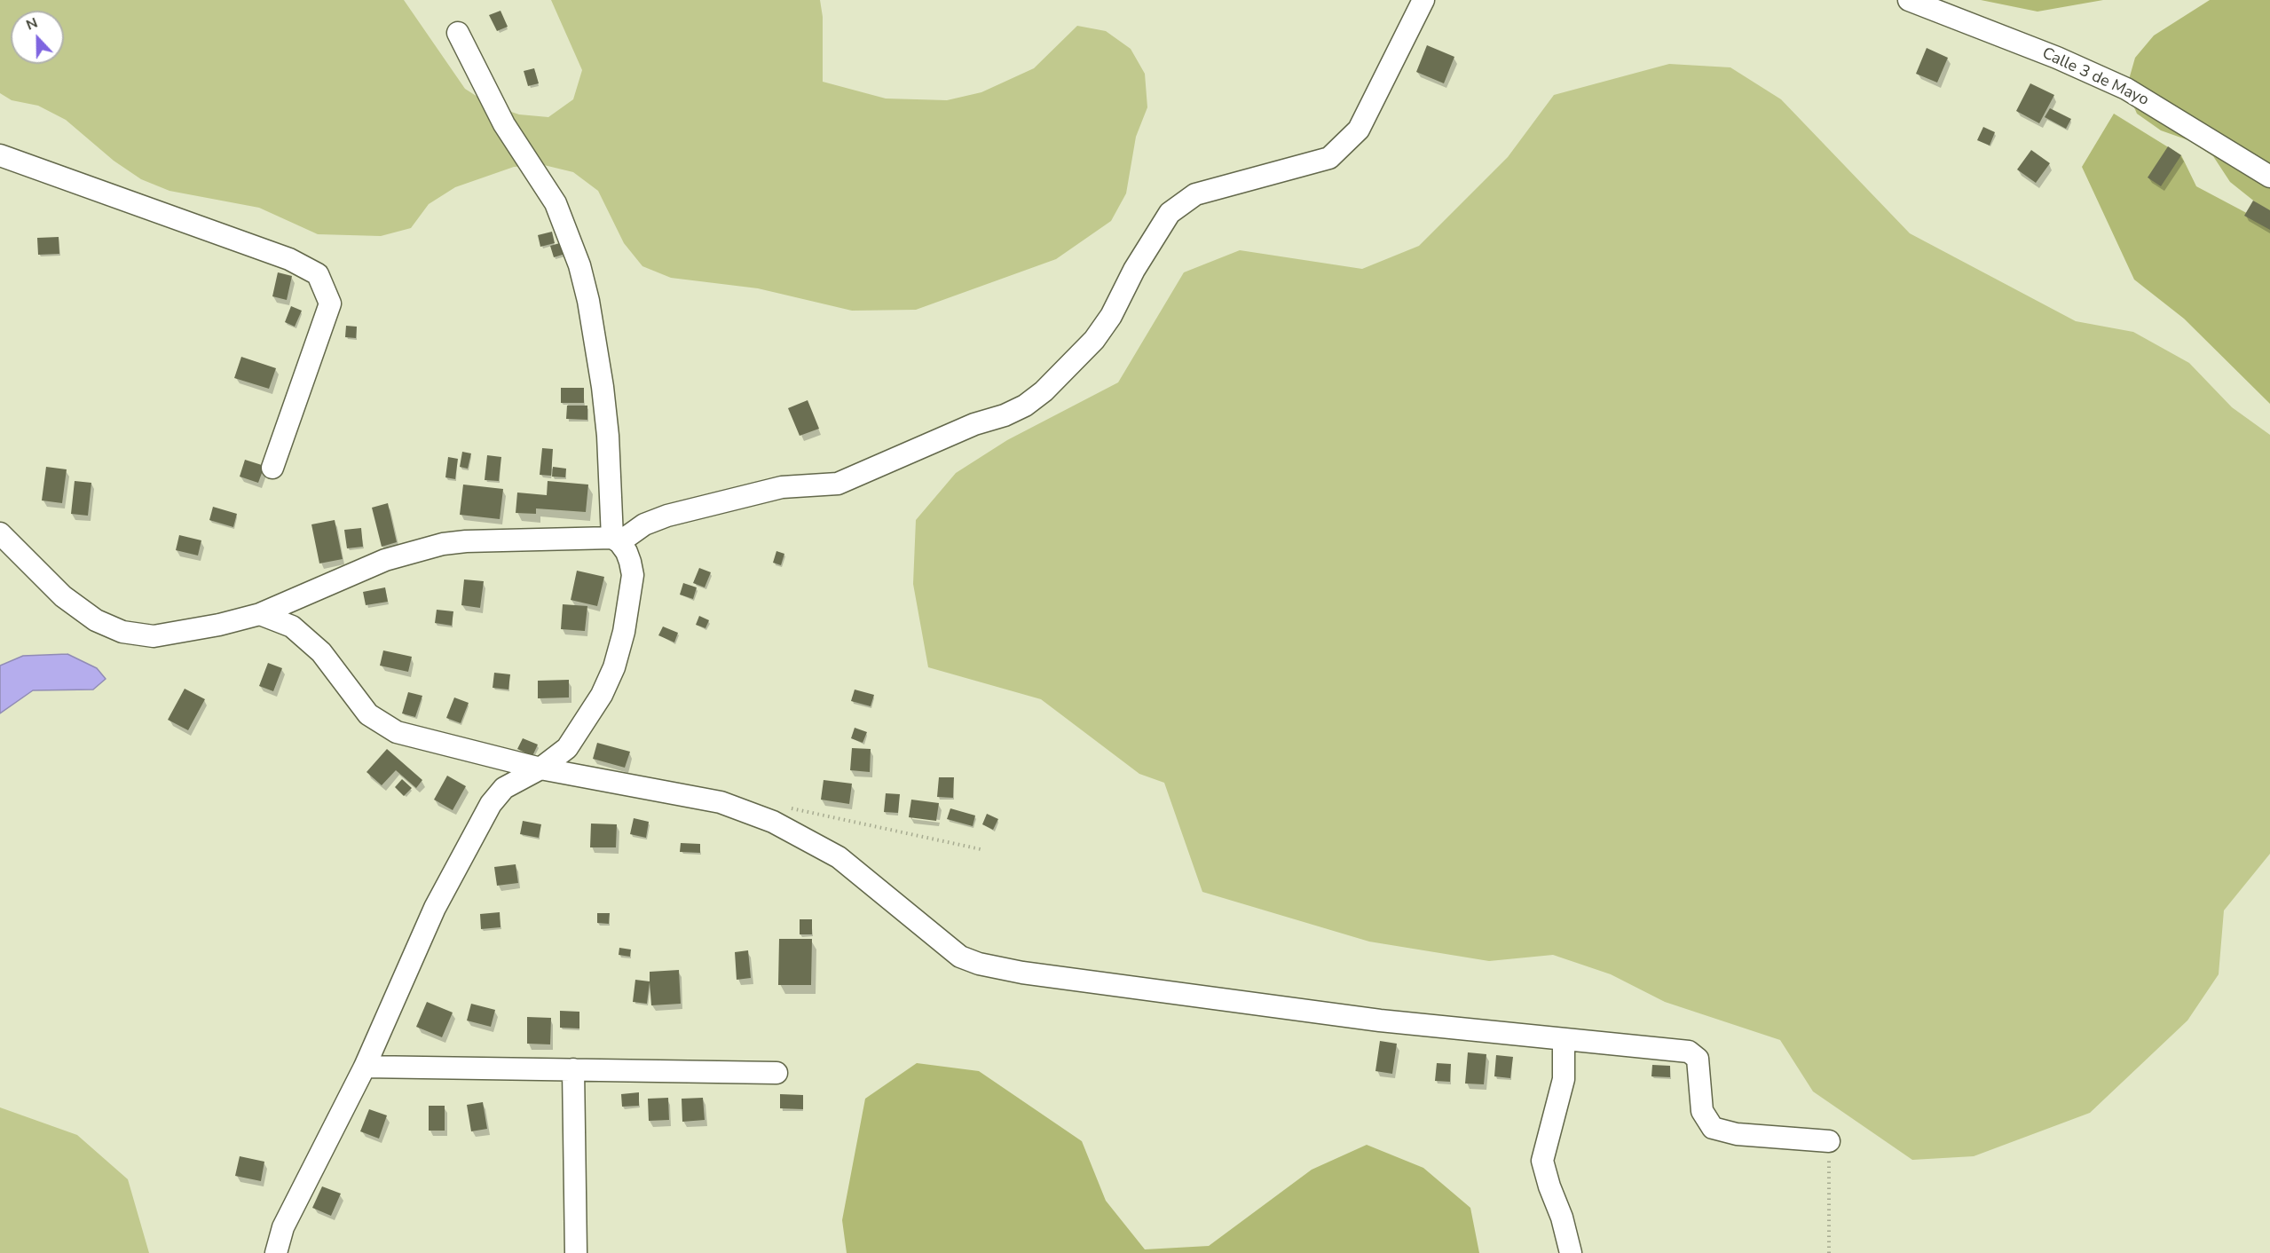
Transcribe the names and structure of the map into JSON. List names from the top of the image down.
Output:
{
  "streets": {
    "street": ["Calle 3 de Mayo"]
  },
  "north": "top"
}
